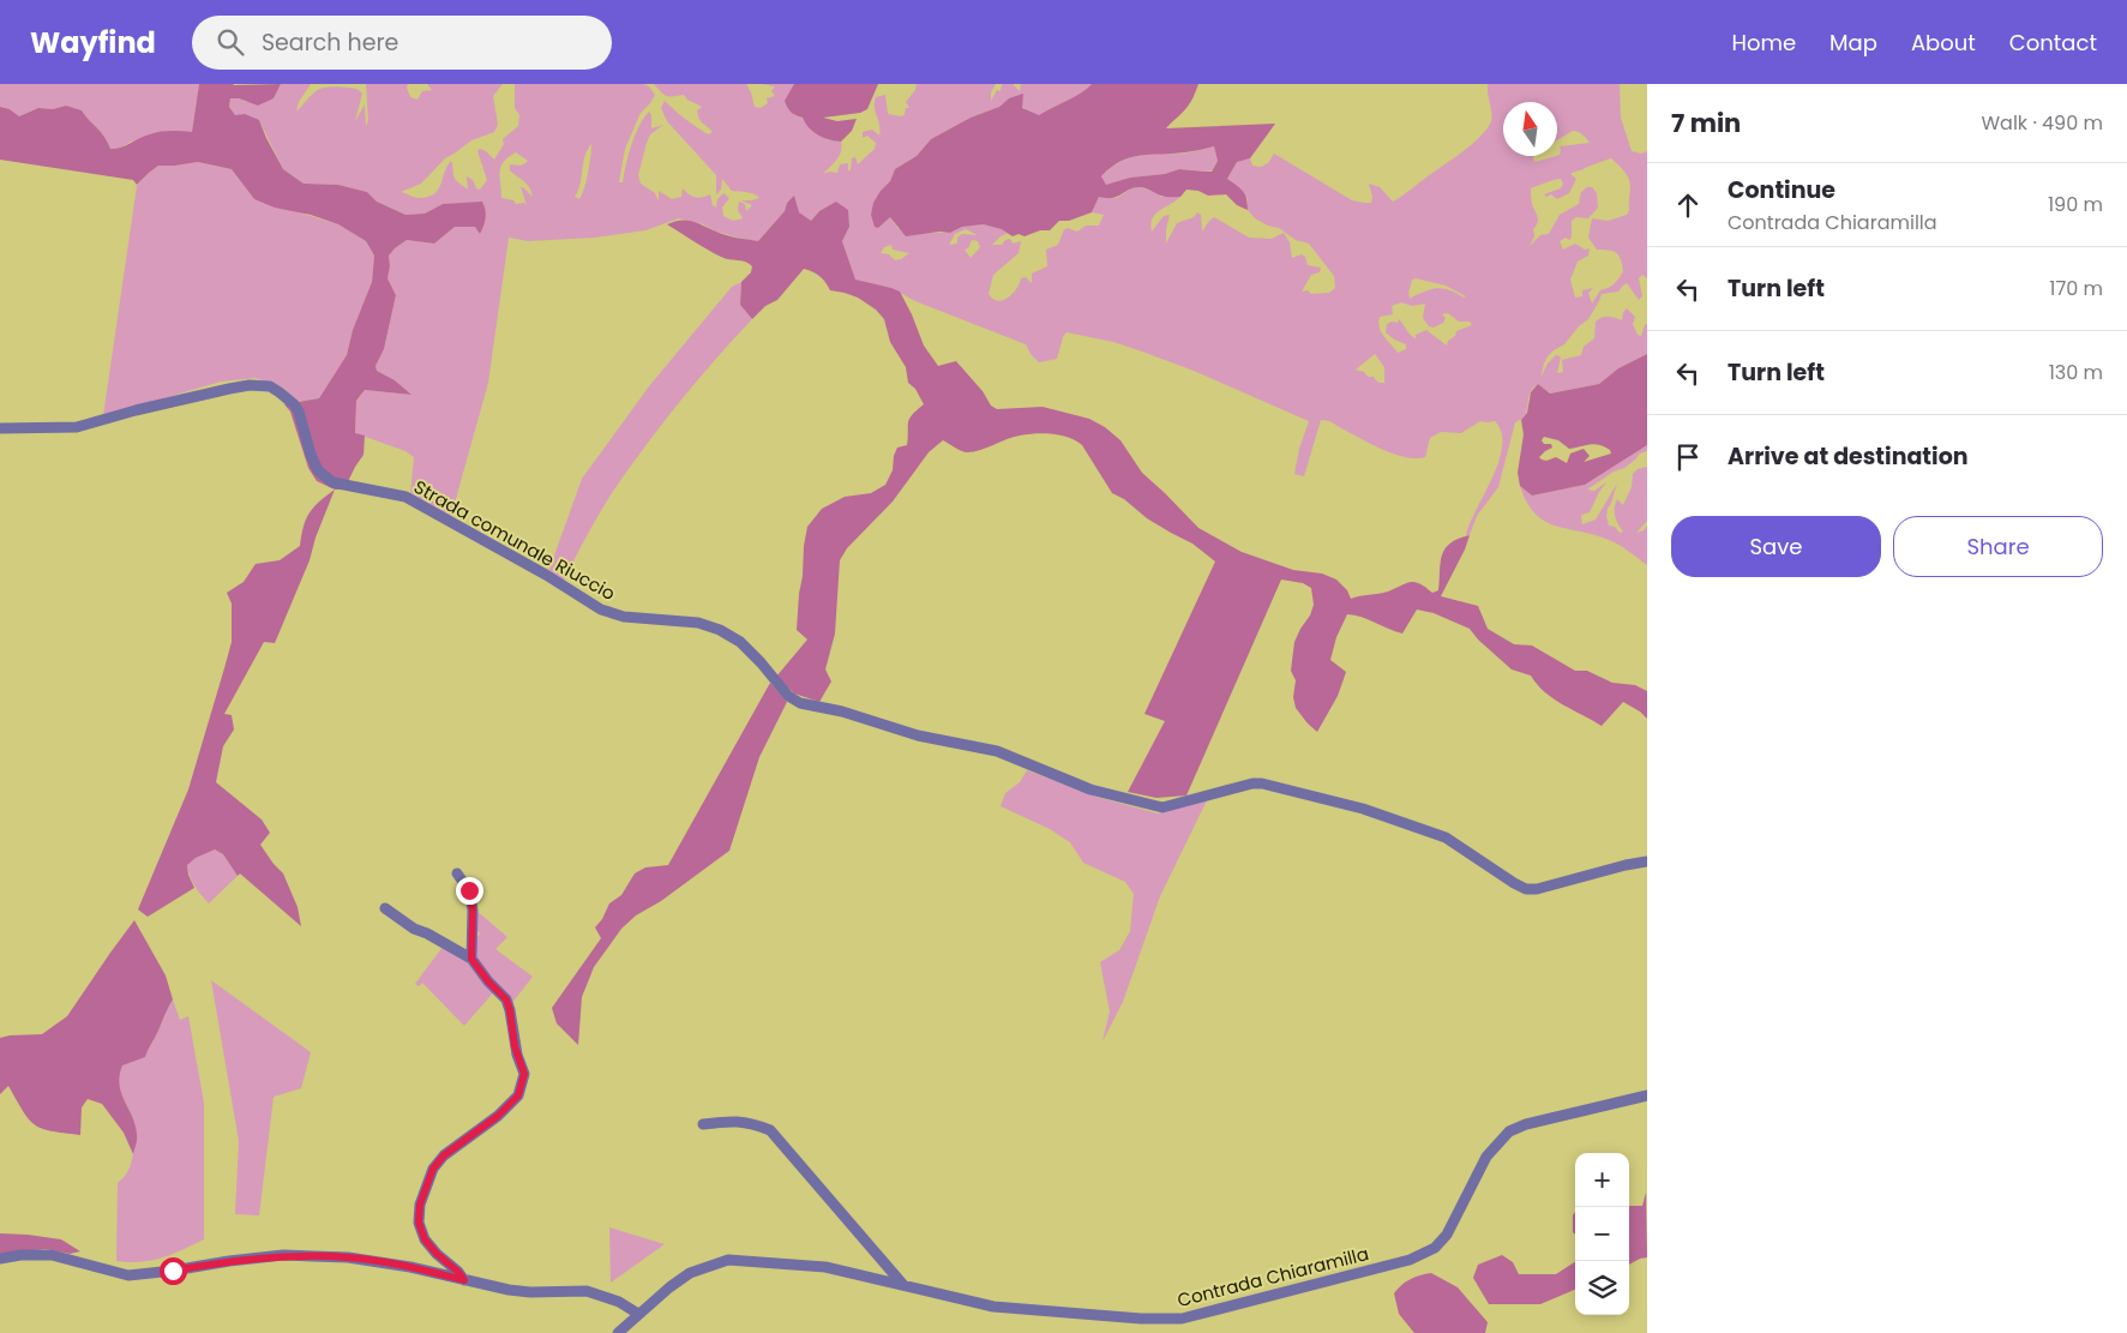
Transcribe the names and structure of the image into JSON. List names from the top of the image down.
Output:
{
  "streets": {
    "street": ["Strada comunale Riuccio", "Contrada Chiaramilla"]
  },
  "north": "top",
  "page": {
    "header": "Wayfind",
    "search": "Search here",
    "nav": [
      "Home",
      "Map",
      "About",
      "Contact"
    ],
    "heading": ["7 min", "Walk · 490 m"],
    "list": [
      ["Continue", "Contrada Chiaramilla", "190 m"],
      ["Turn left", "170 m"],
      ["Turn left", "130 m"],
      "Arrive at destination"
    ],
    "buttons": ["Save", "Share"],
    "map_buttons": ["+", "−"]
  }
}
